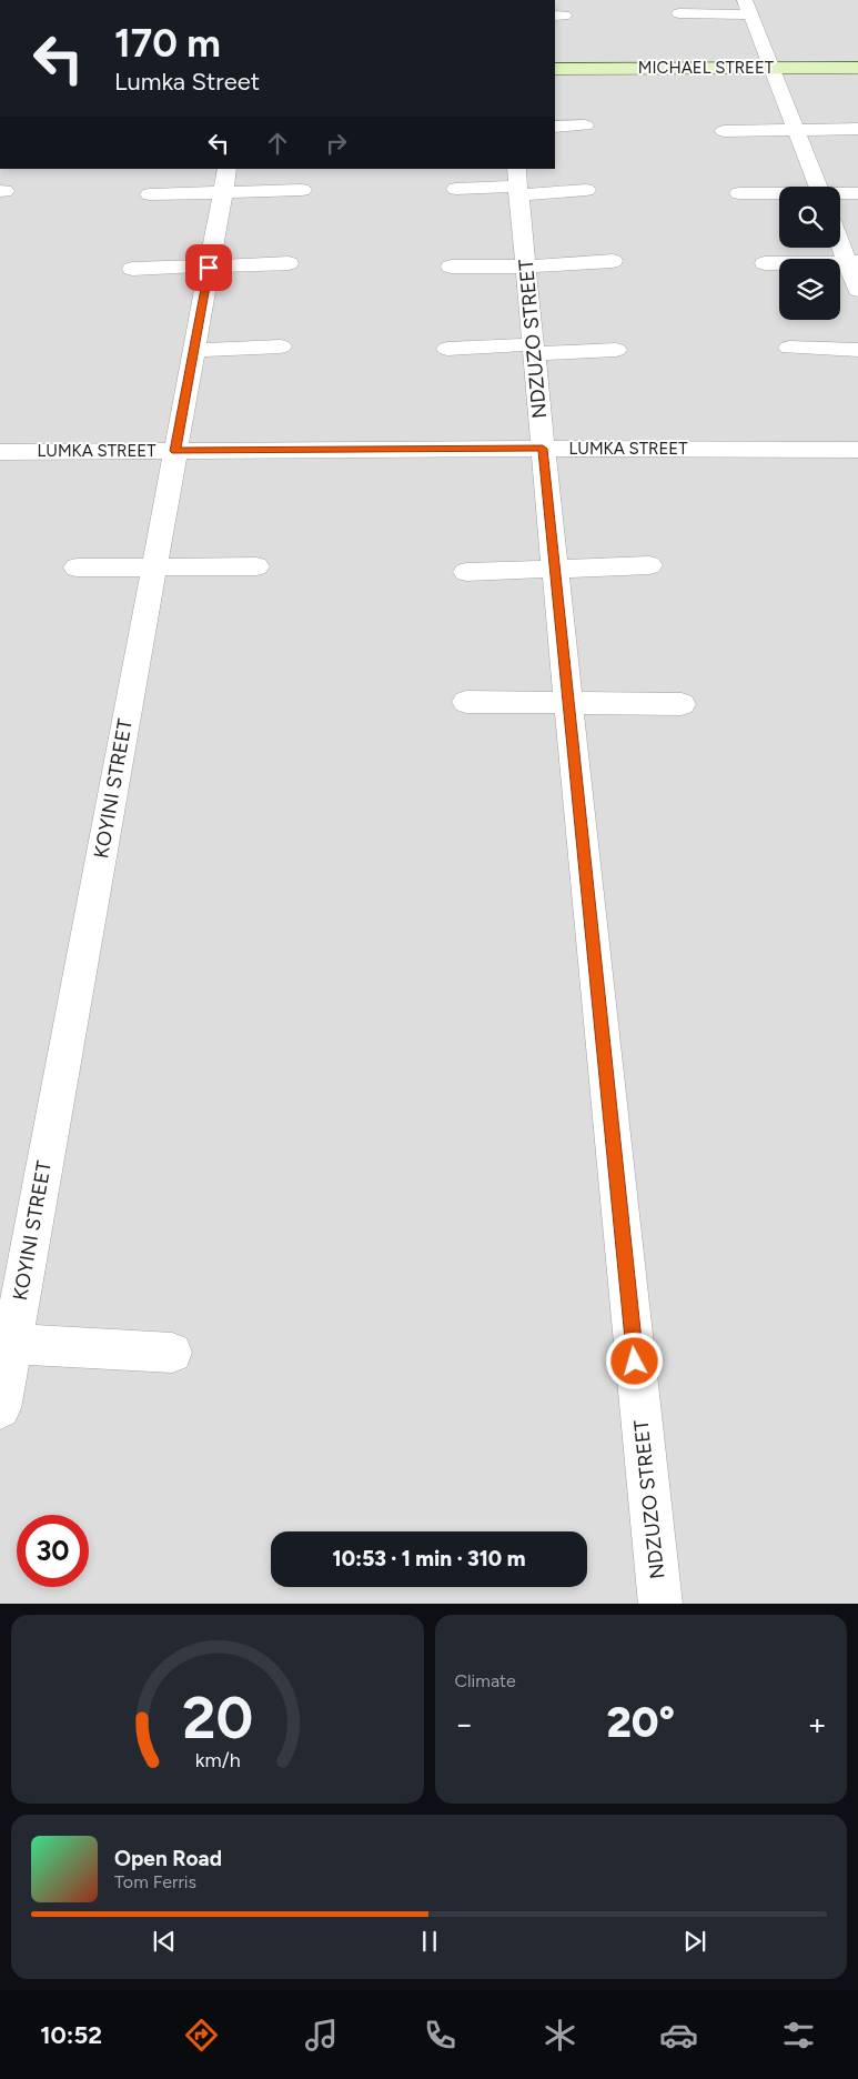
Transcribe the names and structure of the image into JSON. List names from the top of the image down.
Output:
{
  "streets": {
    "street": [
      "MICHAEL STREET",
      "NDZUZO STREET",
      "LUMKA STREET",
      "KOYINI STREET"
    ]
  },
  "crossings": [
    ["NDZUZO STREET", "LUMKA STREET"],
    ["LUMKA STREET", "KOYINI STREET"]
  ],
  "page": {
    "turn": ["170 m", "Lumka Street"],
    "limit": "30",
    "trip": "10:53 · 1 min · 310 m",
    "tile": "Climate",
    "heat": ["−", "20°", "+"],
    "song": ["Open Road", "Tom Ferris"],
    "tabs": "10:52",
    "gauge": ["20", "km/h"]
  }
}
